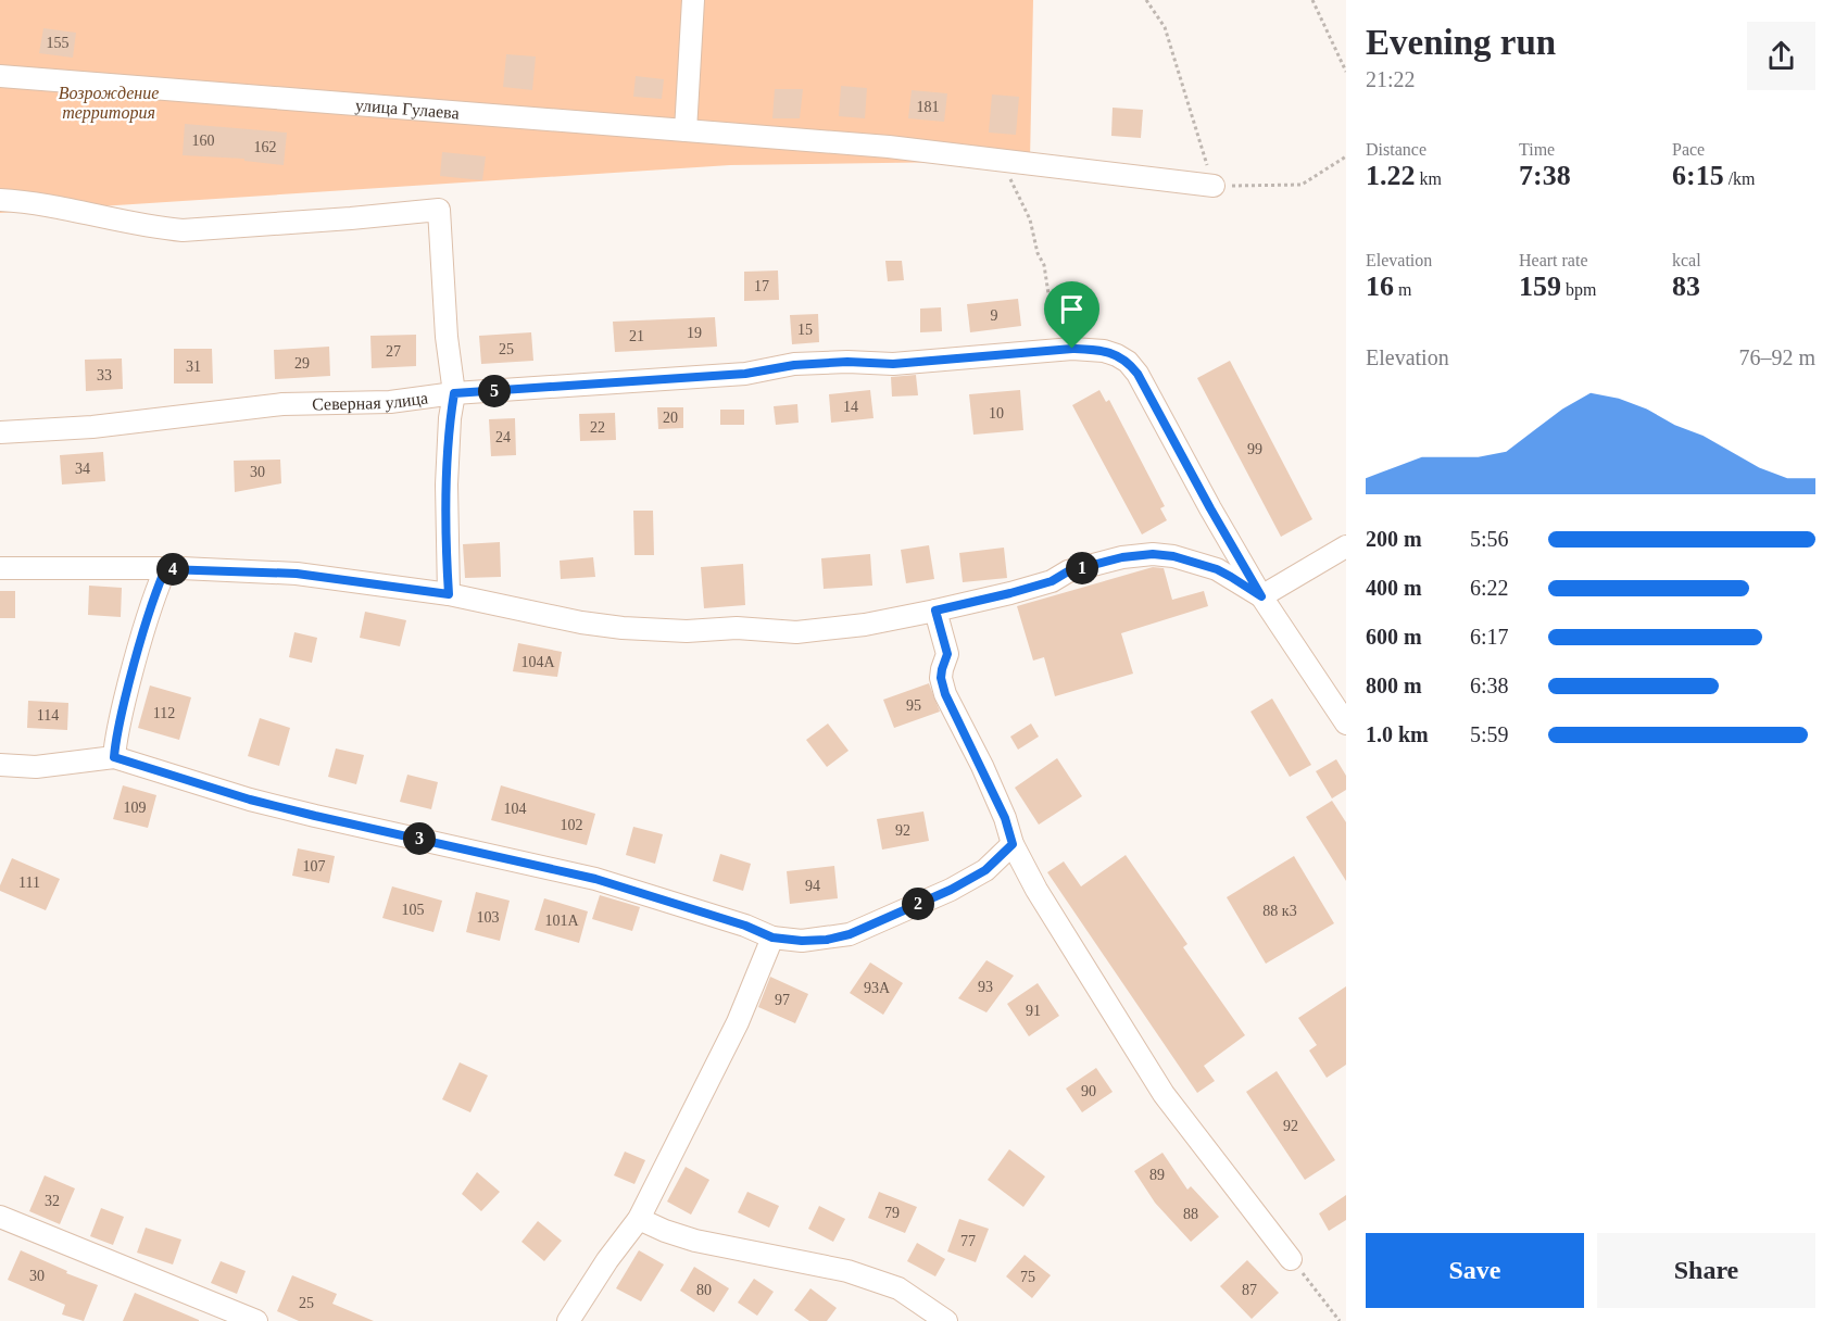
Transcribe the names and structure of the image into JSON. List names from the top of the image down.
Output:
{
  "streets": {
    "street": ["улица Гулаева", "Северная улица"]
  },
  "parks": ["Возрождение территория"],
  "house_numbers": [
    "155",
    "181",
    "160",
    "162",
    "17",
    "9",
    "15",
    "19",
    "21",
    "25",
    "27",
    "29",
    "31",
    "33",
    "14",
    "10",
    "20",
    "22",
    "24",
    "99",
    "34",
    "30",
    "104А",
    "95",
    "112",
    "114",
    "109",
    "104",
    "102",
    "92",
    "107",
    "111",
    "94",
    "105",
    "88 к3",
    "103",
    "101А",
    "93",
    "93А",
    "97",
    "91",
    "90",
    "92",
    "89",
    "32",
    "79",
    "88",
    "77",
    "30",
    "75",
    "80",
    "87",
    "25"
  ],
  "page": {
    "heading": ["Evening run", "21:22"],
    "stats": [
      ["Distance", "1.22 km"],
      ["Time", "7:38"],
      ["Pace", "6:15 /km"],
      ["Elevation", "16 m"],
      ["Heart rate", "159 bpm"],
      ["kcal", "83"]
    ],
    "chart": ["Elevation", "76–92 m"],
    "pins": [
      "5",
      "1",
      "4",
      "3",
      "2"
    ],
    "list": [
      {
        "name": "200 m",
        "note": "5:56"
      },
      {
        "name": "400 m",
        "note": "6:22"
      },
      {
        "name": "600 m",
        "note": "6:17"
      },
      {
        "name": "800 m",
        "note": "6:38"
      },
      {
        "name": "1.0 km",
        "note": "5:59"
      }
    ],
    "buttons": ["Save", "Share"]
  }
}
